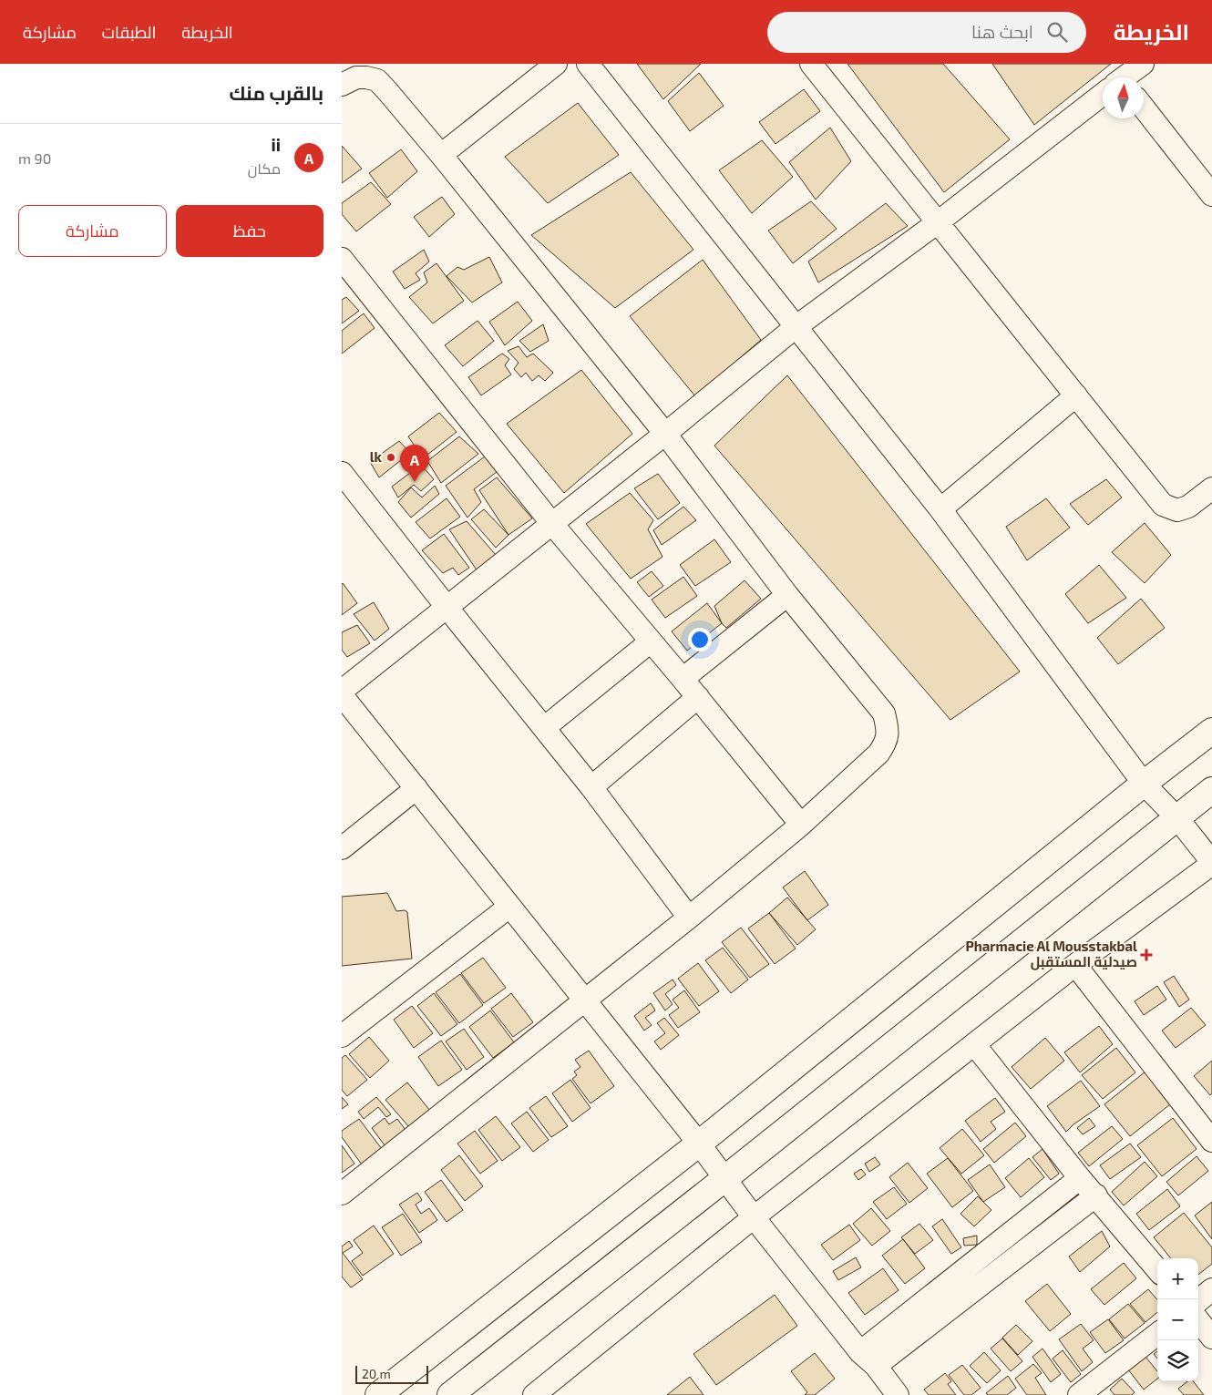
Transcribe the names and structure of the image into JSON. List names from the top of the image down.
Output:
{
  "places": {
    "other": ["lk"],
    "health": ["Pharmacie Al Mousstakbal صيدلية المستقبل"]
  },
  "scale_bar": "20 m",
  "north": "top",
  "page": {
    "header": "الخريطة",
    "search": "ابحث هنا",
    "nav": ["الخريطة", "الطبقات", "مشاركة"],
    "heading": "بالقرب منك",
    "list": [
      {
        "mark": "A",
        "name": "ii",
        "note": "مكان",
        "value": "90 m"
      }
    ],
    "buttons": ["حفظ", "مشاركة"],
    "pins": "A",
    "map_buttons": ["+", "−"],
    "scale": "20 m"
  }
}
